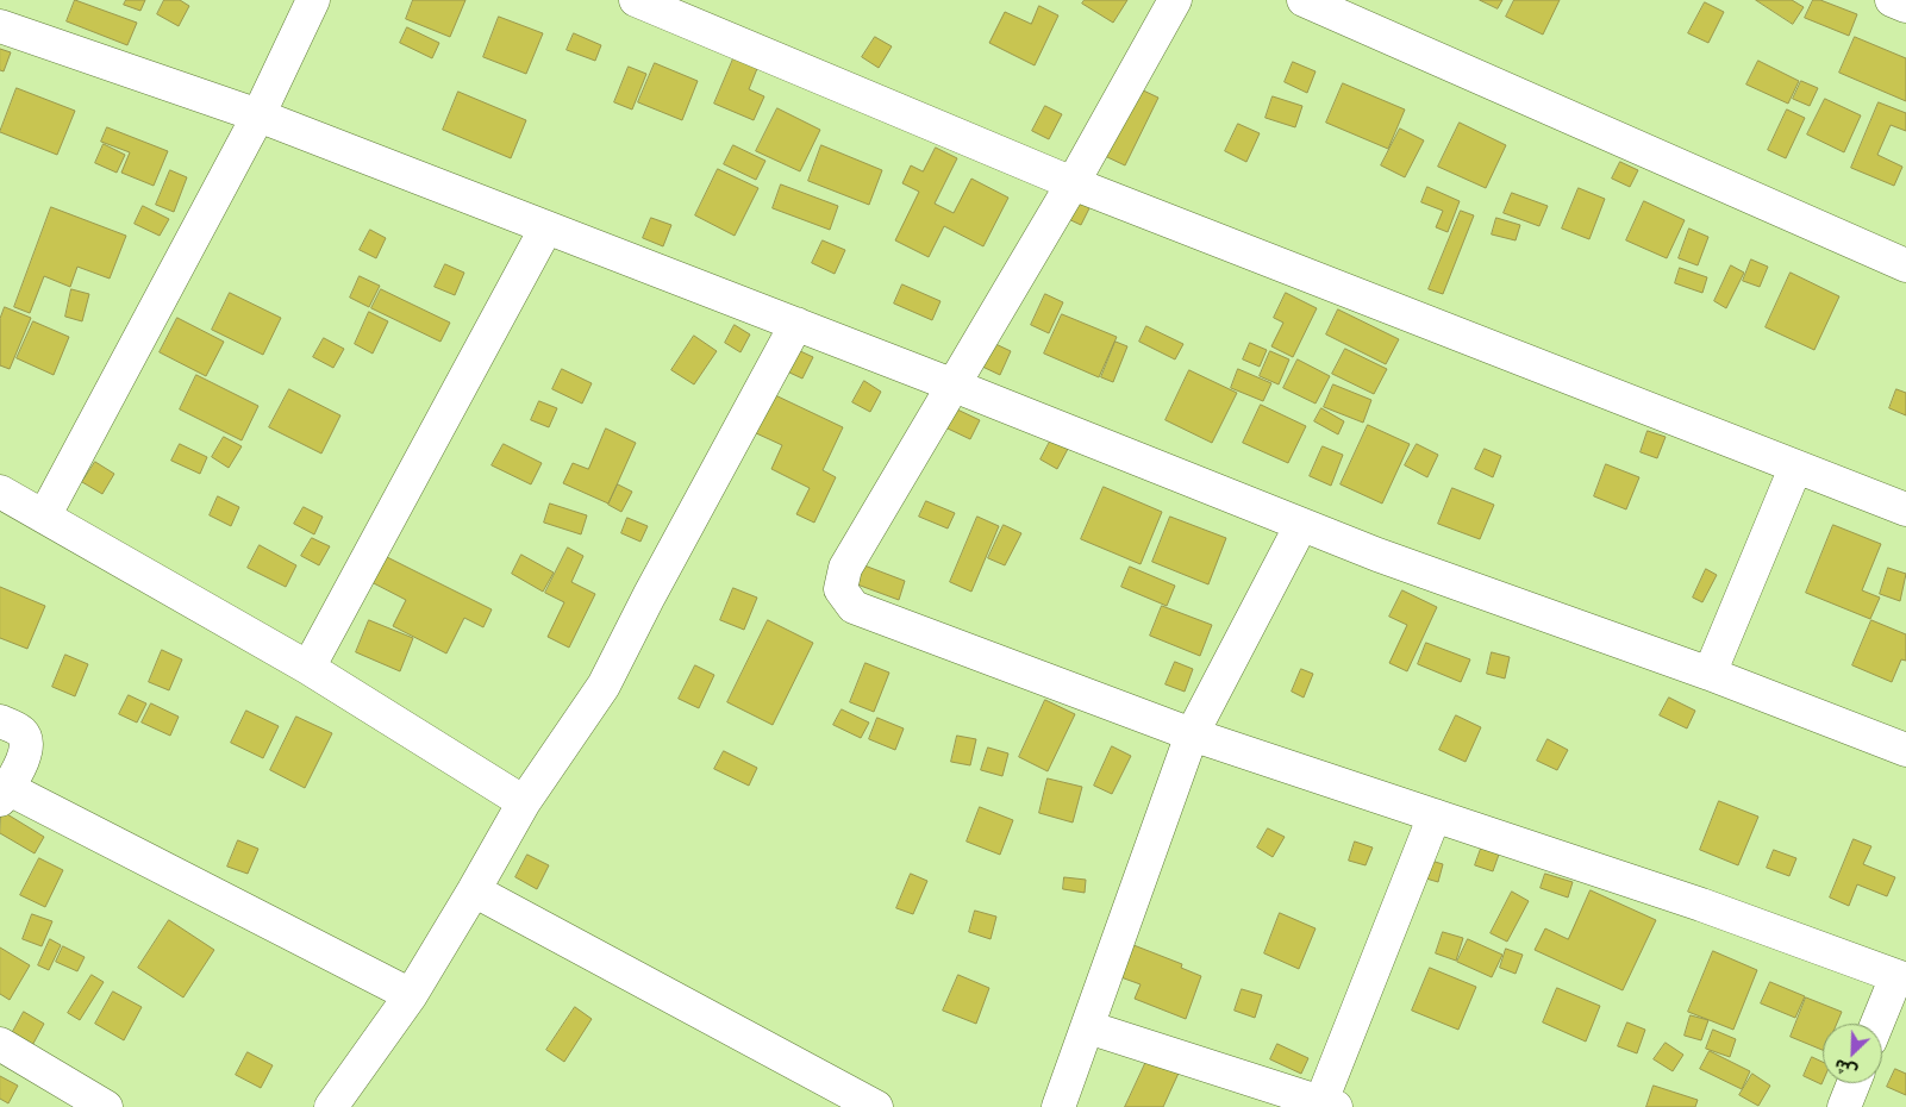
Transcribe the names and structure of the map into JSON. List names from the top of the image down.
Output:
{
  "north": "bottom left"
}
